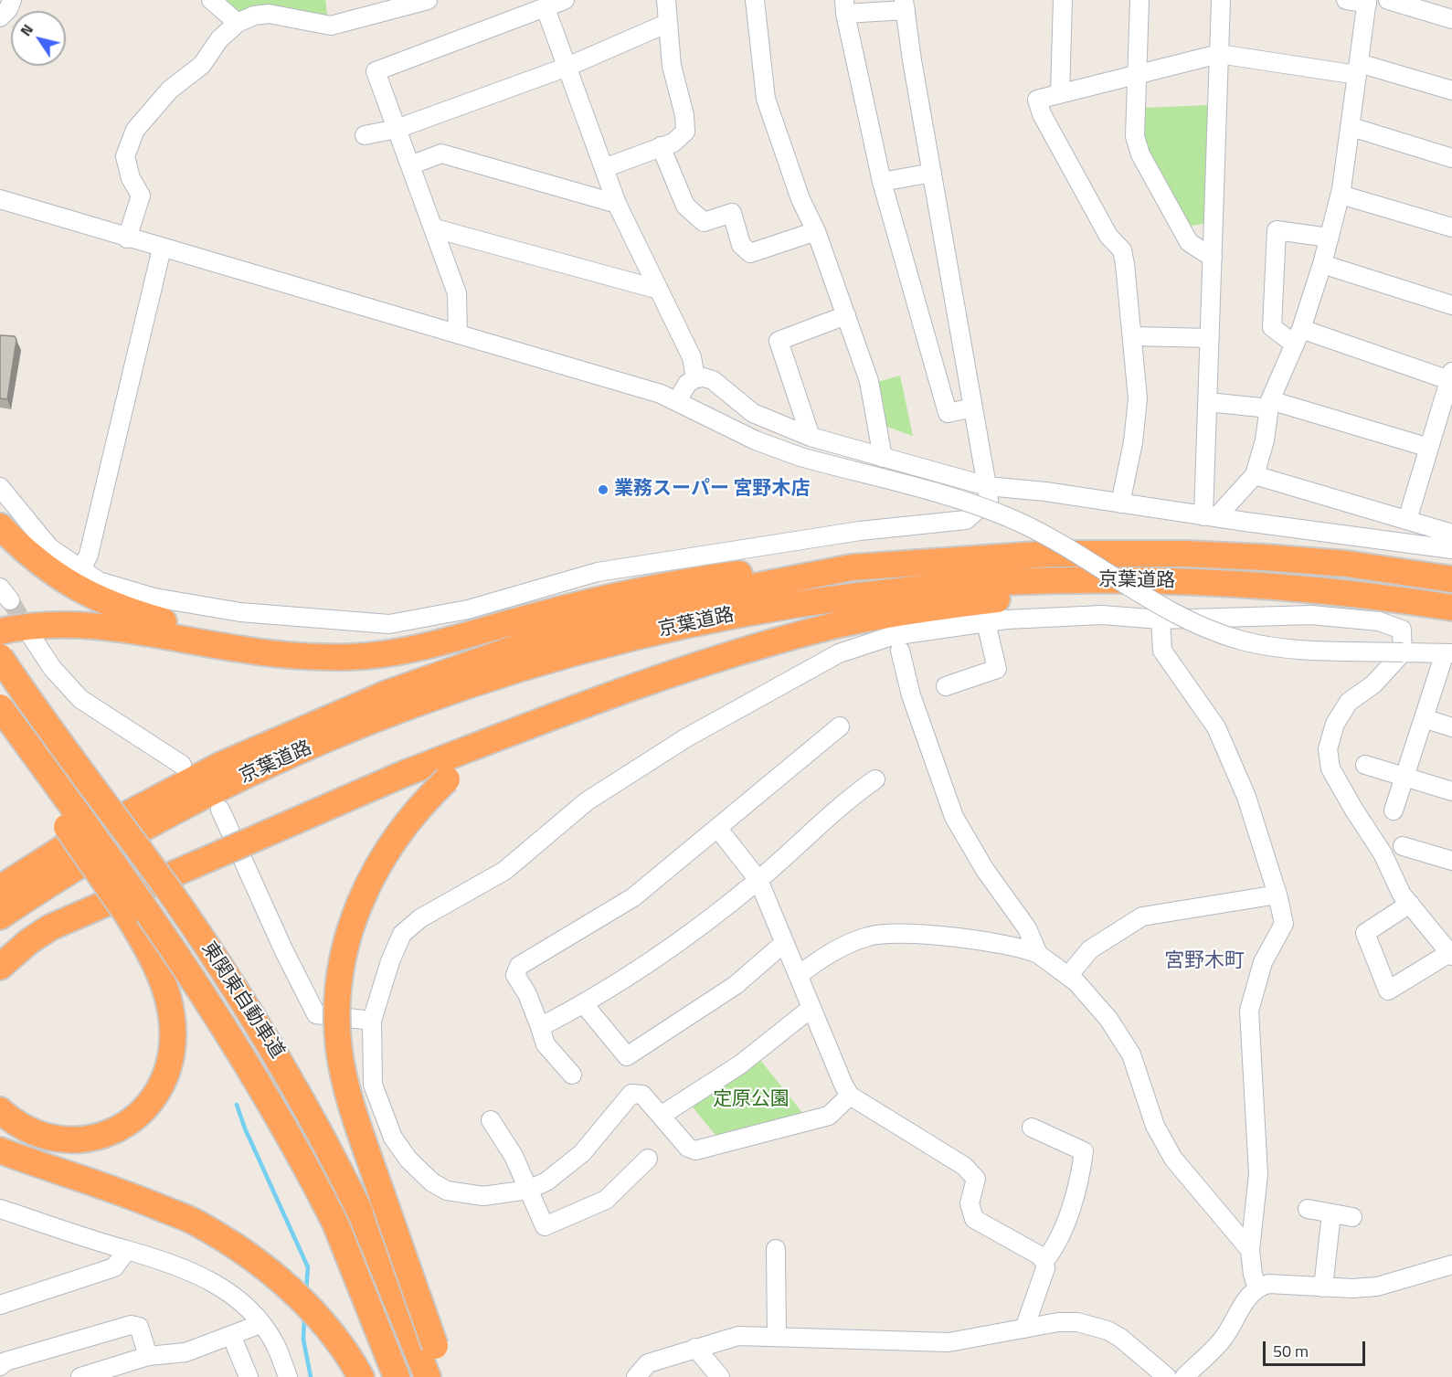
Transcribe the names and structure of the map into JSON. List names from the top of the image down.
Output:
{
  "streets": {
    "highway": ["京葉道路", "東関東自動車道"]
  },
  "districts": ["宮野木町"],
  "parks": ["定原公園"],
  "places": ["業務スーパー 宮野木店"],
  "scale_bar": "50 m",
  "north": "top left"
}
